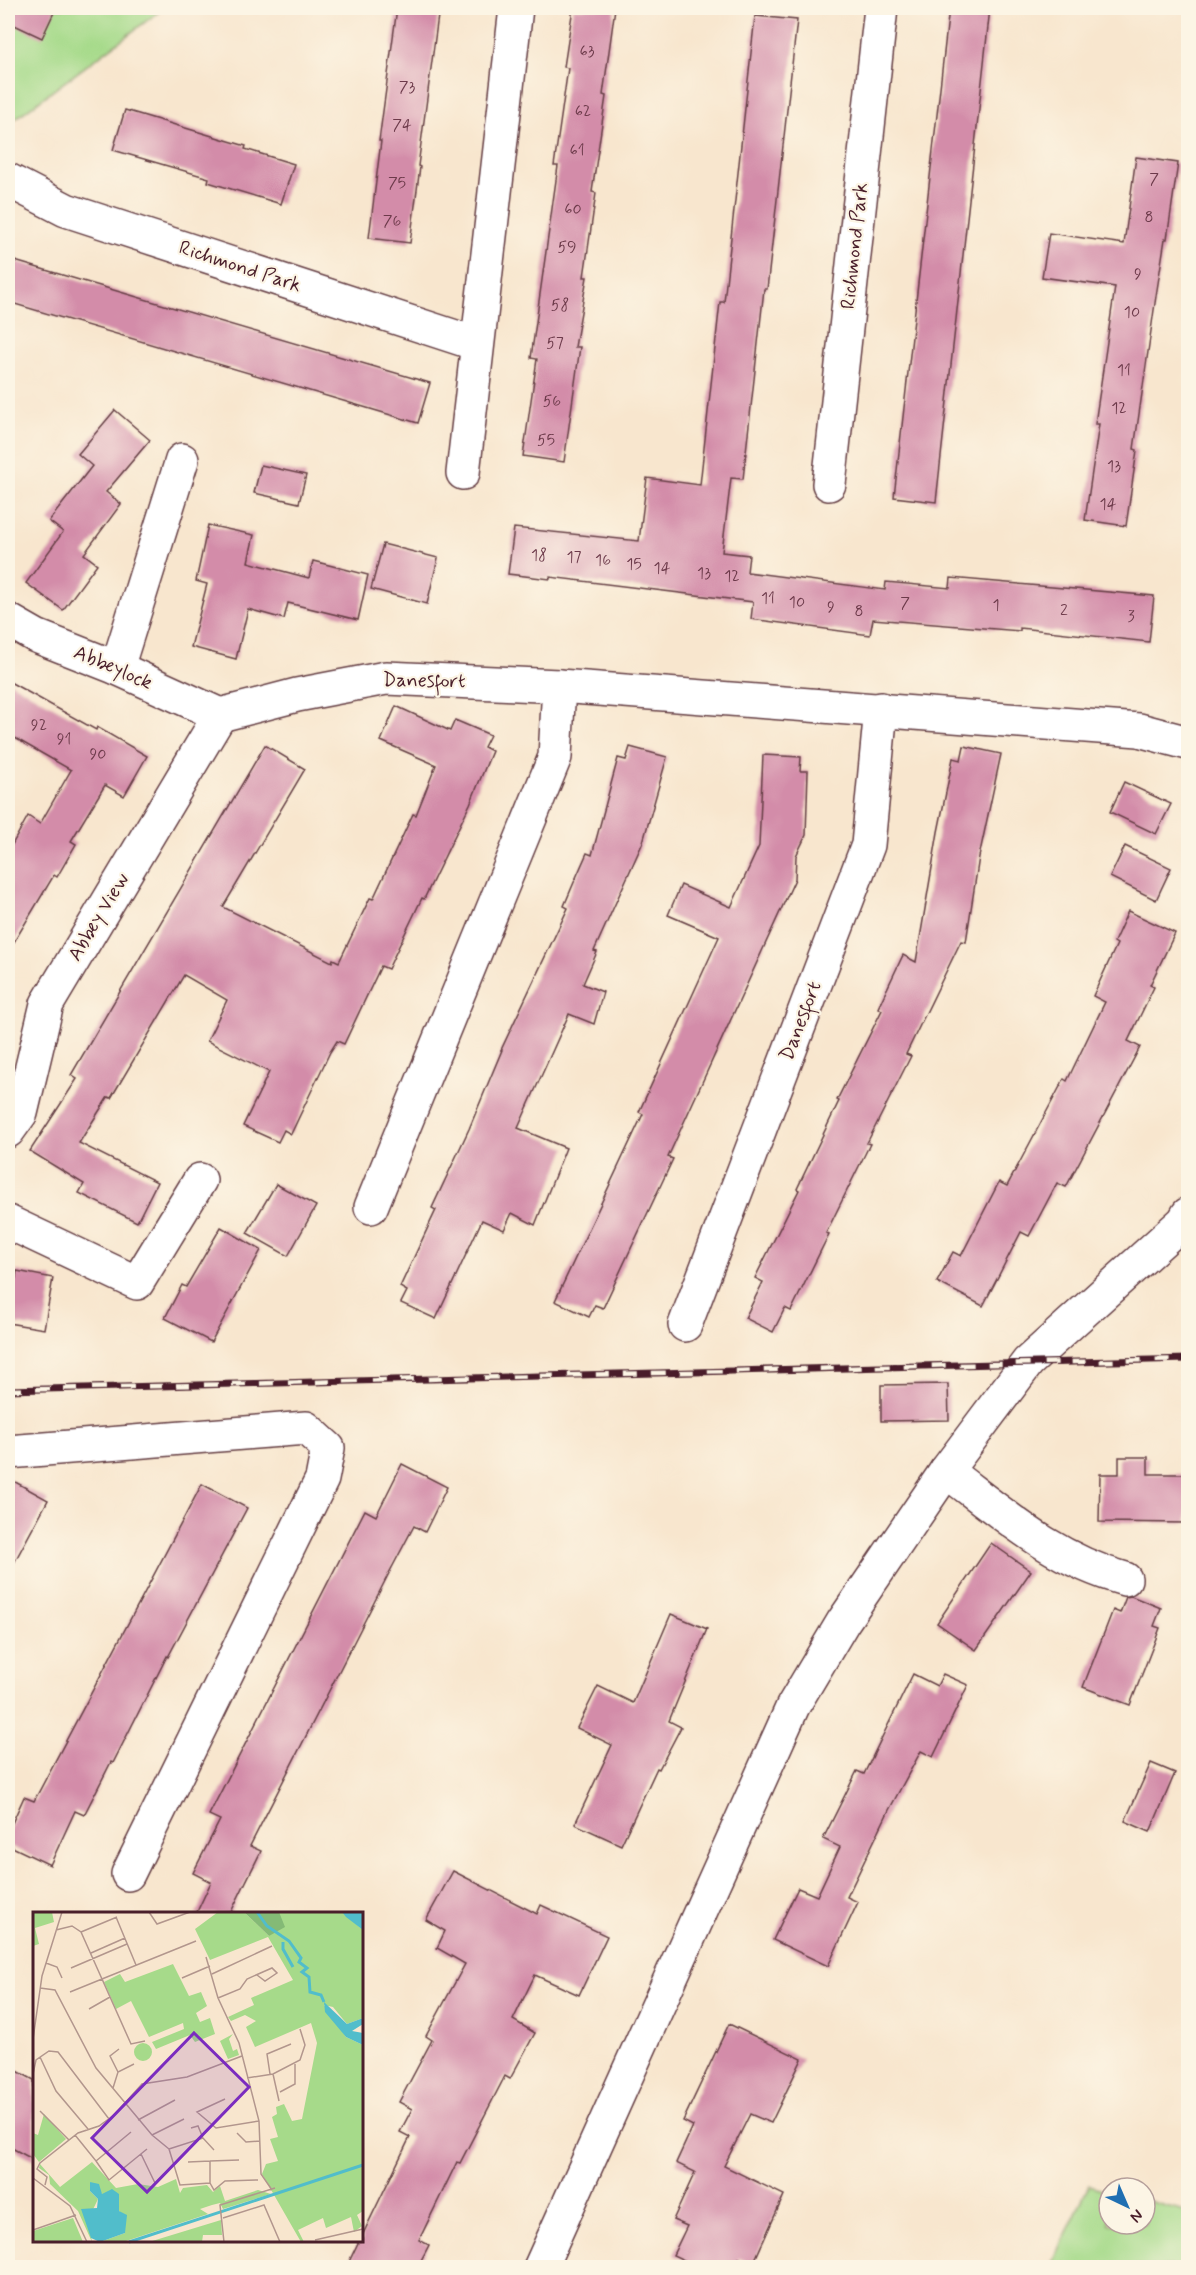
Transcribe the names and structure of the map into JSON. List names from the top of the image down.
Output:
{
  "streets": {
    "street": [
      "Richmond Park",
      "Abbeylock",
      "Danesfort",
      "Abbey View"
    ]
  },
  "crossings": [
    ["Abbeylock", "Danesfort"],
    ["Abbeylock", "Abbey View"],
    ["Danesfort", "Abbey View"]
  ],
  "house_numbers": [
    "63",
    "73",
    "62",
    "74",
    "61",
    "7",
    "75",
    "60",
    "8",
    "76",
    "59",
    "9",
    "58",
    "10",
    "57",
    "11",
    "56",
    "12",
    "55",
    "13",
    "14",
    "18",
    "17",
    "16",
    "15",
    "14",
    "13",
    "12",
    "11",
    "10",
    "7",
    "1",
    "9",
    "2",
    "8",
    "3",
    "92",
    "91",
    "90"
  ],
  "north": "bottom right"
}
